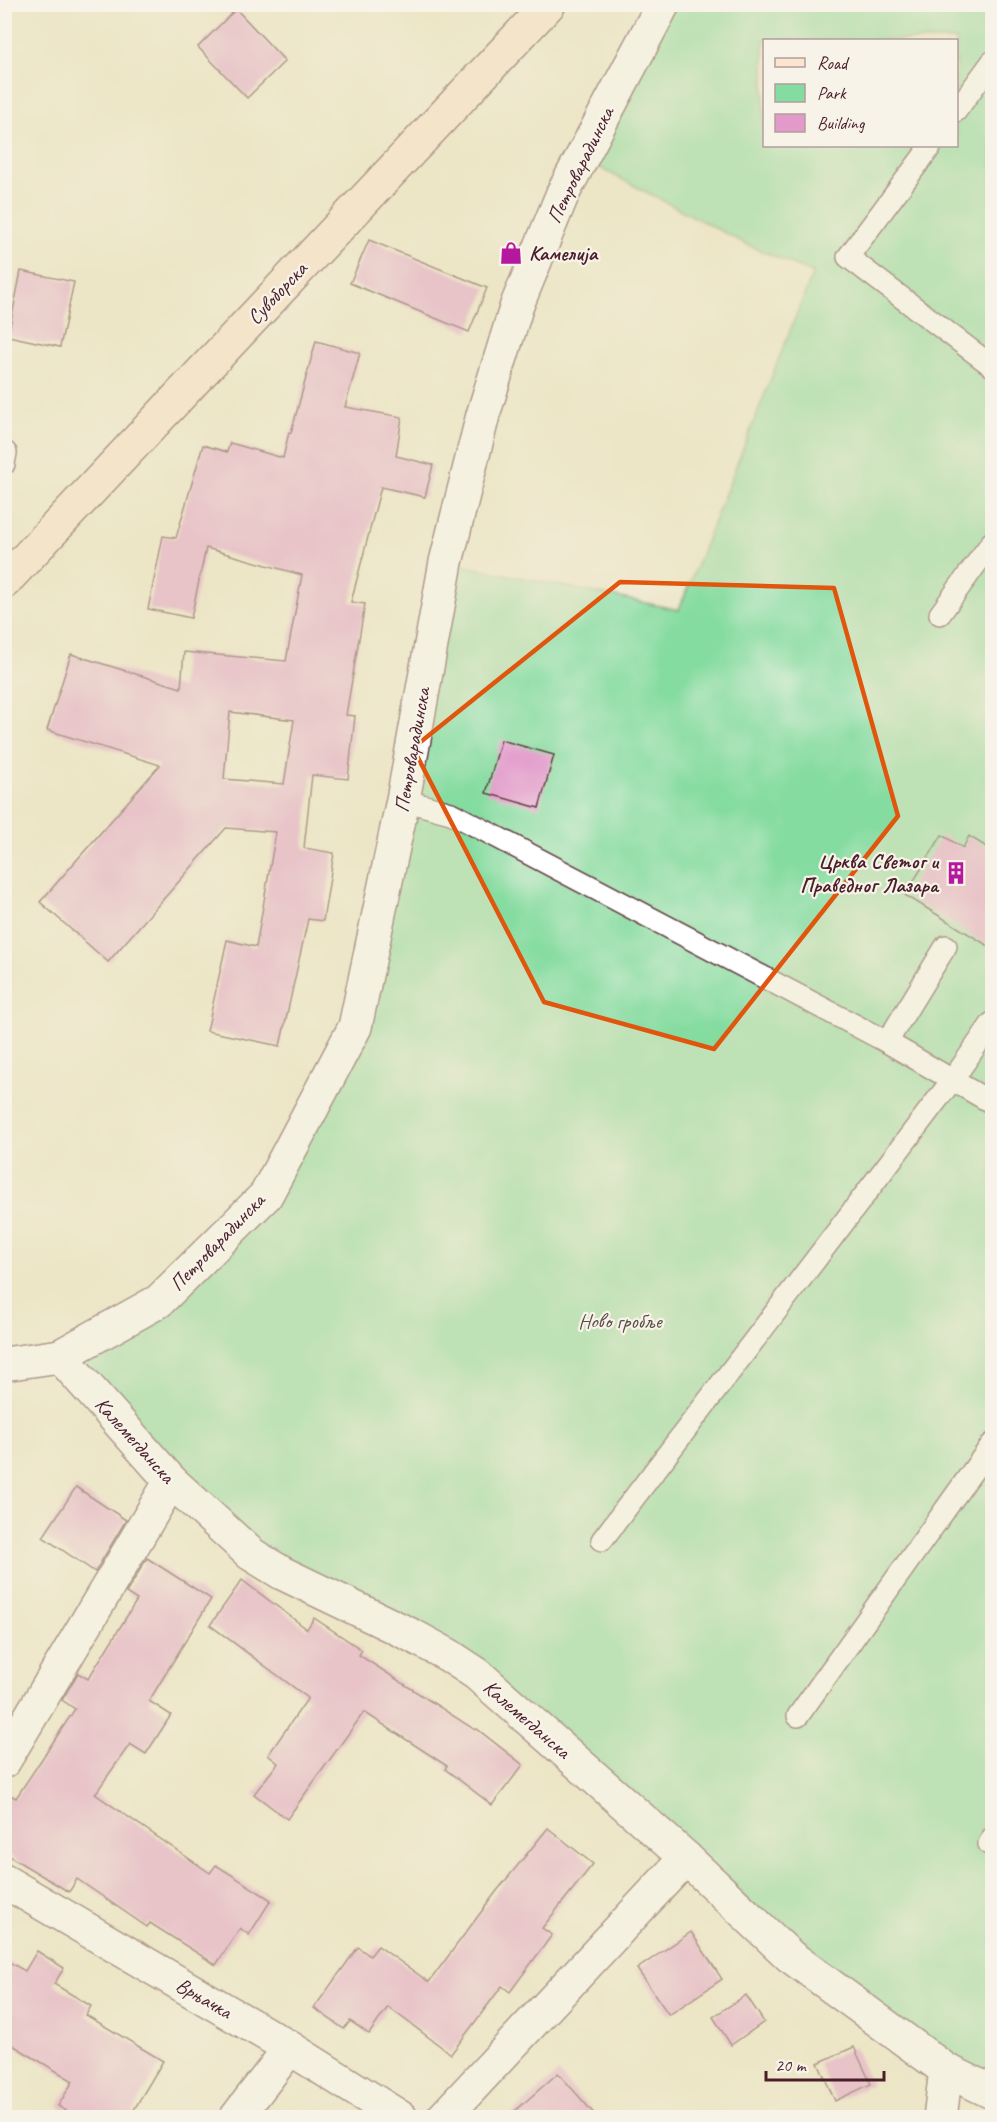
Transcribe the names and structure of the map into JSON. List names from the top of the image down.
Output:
{
  "streets": {
    "main road": ["Сувоборска"],
    "street": ["Петроварадинска", "Калемегданска", "Врњачка"]
  },
  "crossings": [
    ["Петроварадинска", "Калемегданска"]
  ],
  "parks": ["Ново гробље"],
  "places": {
    "shop": ["Камелија"],
    "building": ["Црква Светог и Праведног Лазара"]
  },
  "legend": ["Road", "Park", "Building"],
  "scale_bar": "20 m"
}
